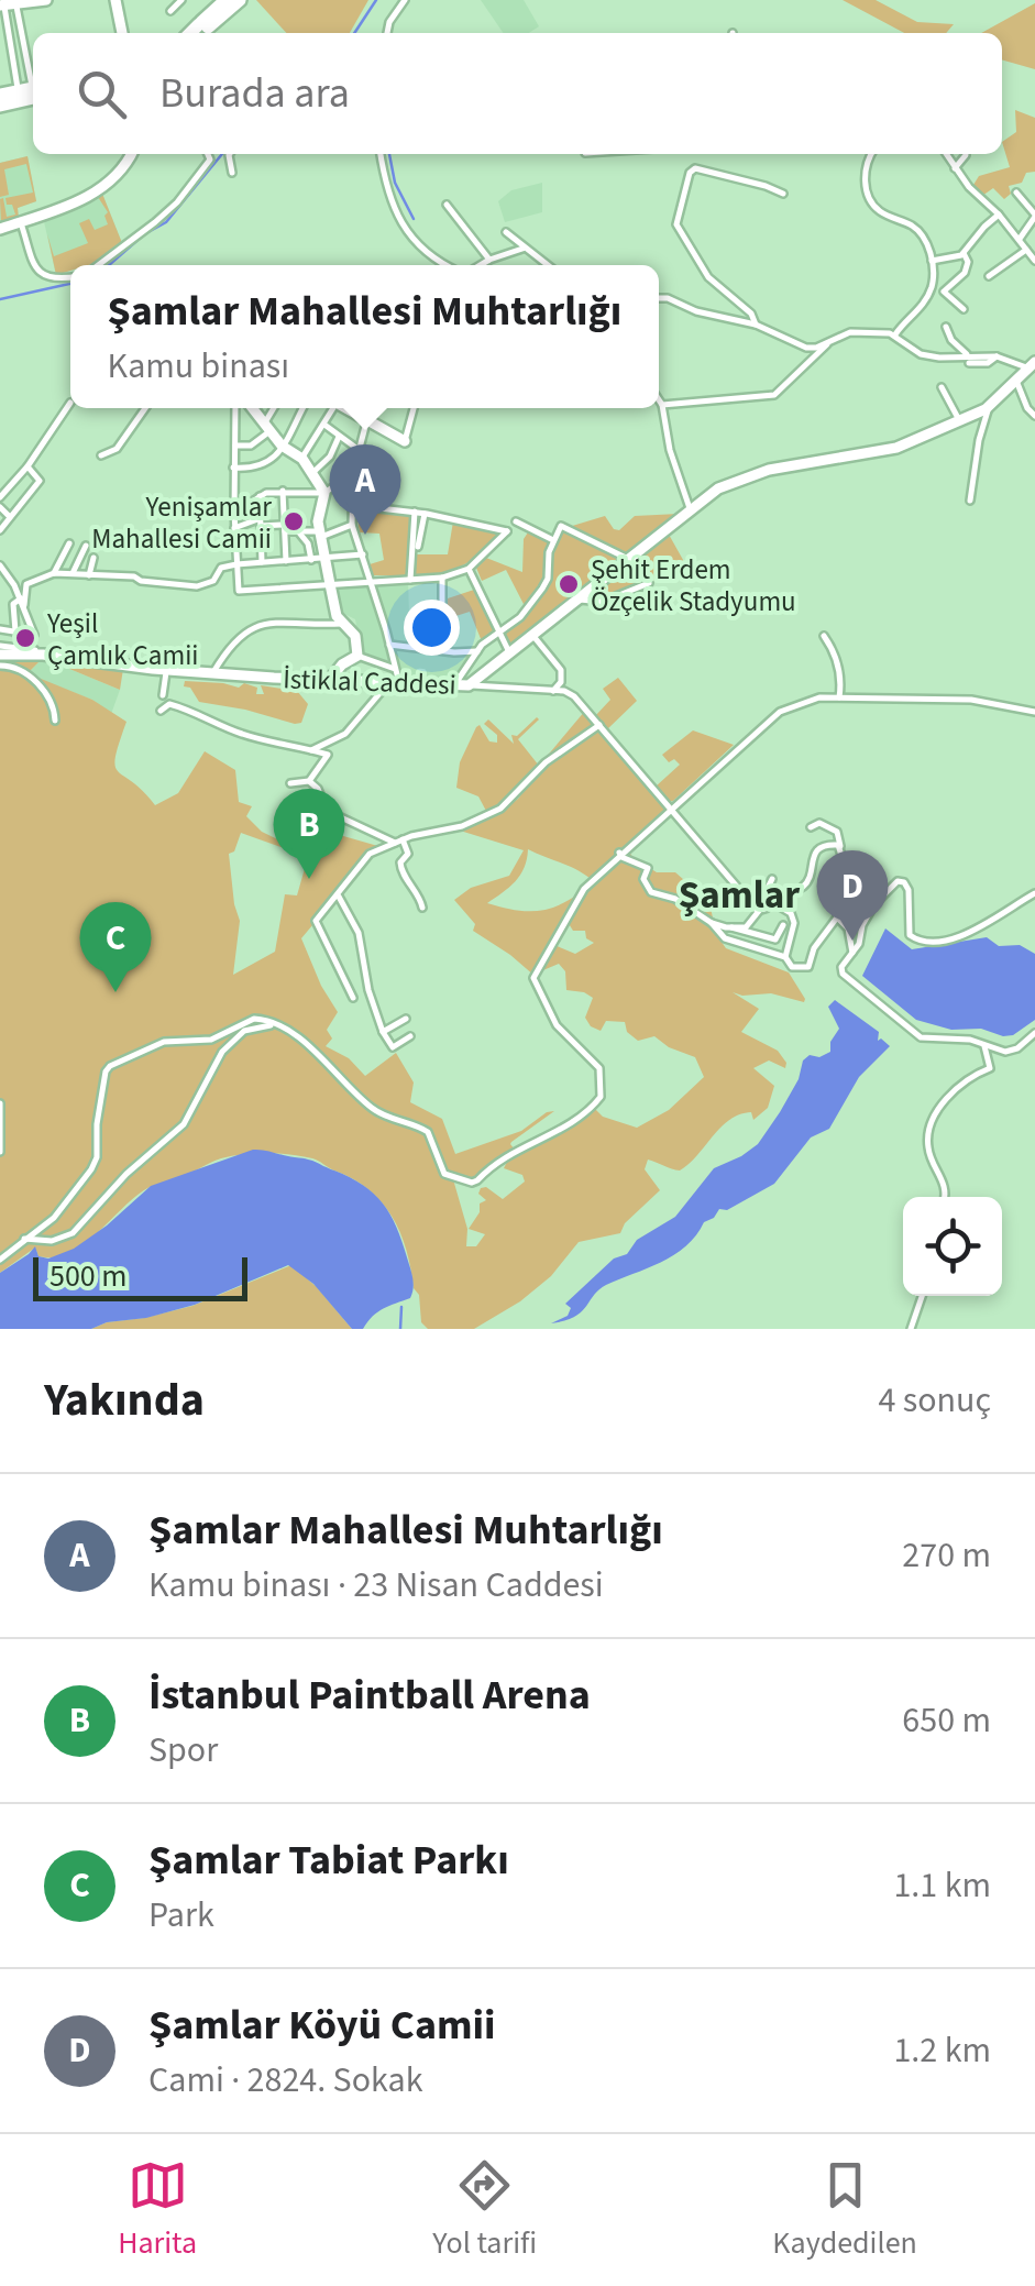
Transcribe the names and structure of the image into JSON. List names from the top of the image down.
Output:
{
  "streets": {
    "main road": ["İstiklal Caddesi"]
  },
  "districts": ["Şamlar"],
  "places": ["Yenişamlar Mahallesi Camii", "Şehit Erdem Özçelik Stadyumu", "Yeşil Çamlık Camii"],
  "scale_bar": "500 m",
  "page": {
    "search": "Burada ara",
    "popup": ["Şamlar Mahallesi Muhtarlığı", "Kamu binası"],
    "pins": [
      "A",
      "B",
      "D",
      "C"
    ],
    "scale": "500 m",
    "heading": ["Yakında", "4 sonuç"],
    "list": [
      {
        "mark": "A",
        "name": "Şamlar Mahallesi Muhtarlığı",
        "note": "Kamu binası · 23 Nisan Caddesi",
        "value": "270 m"
      },
      {
        "mark": "B",
        "name": "İstanbul Paintball Arena",
        "note": "Spor",
        "value": "650 m"
      },
      {
        "mark": "C",
        "name": "Şamlar Tabiat Parkı",
        "note": "Park",
        "value": "1.1 km"
      },
      {
        "mark": "D",
        "name": "Şamlar Köyü Camii",
        "note": "Cami · 2824. Sokak",
        "value": "1.2 km"
      }
    ],
    "nav": ["Harita", "Yol tarifi", "Kaydedilen"]
  }
}
